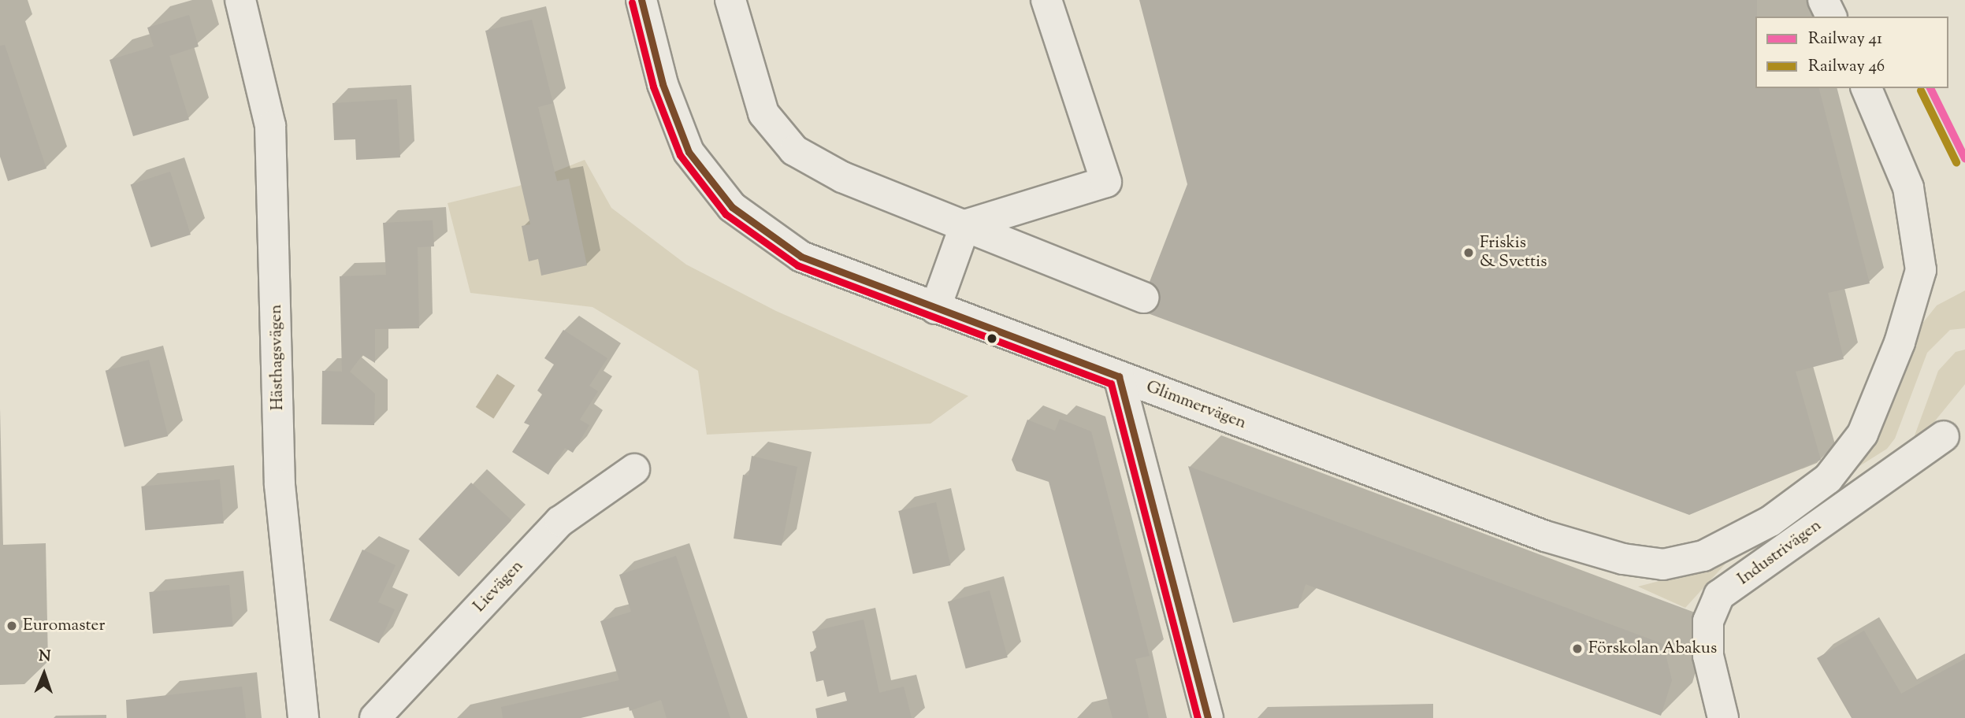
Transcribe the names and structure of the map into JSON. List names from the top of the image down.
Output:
{
  "streets": {
    "street": [
      "Hästhagsvägen",
      "Glimmervägen",
      "Industrivägen",
      "Lievägen"
    ]
  },
  "places": ["Friskis & Svettis", "Euromaster", "Förskolan Abakus"],
  "lines": ["rail line 41", "rail line 46"],
  "legend": ["Railway 41", "Railway 46"],
  "north": "top"
}
